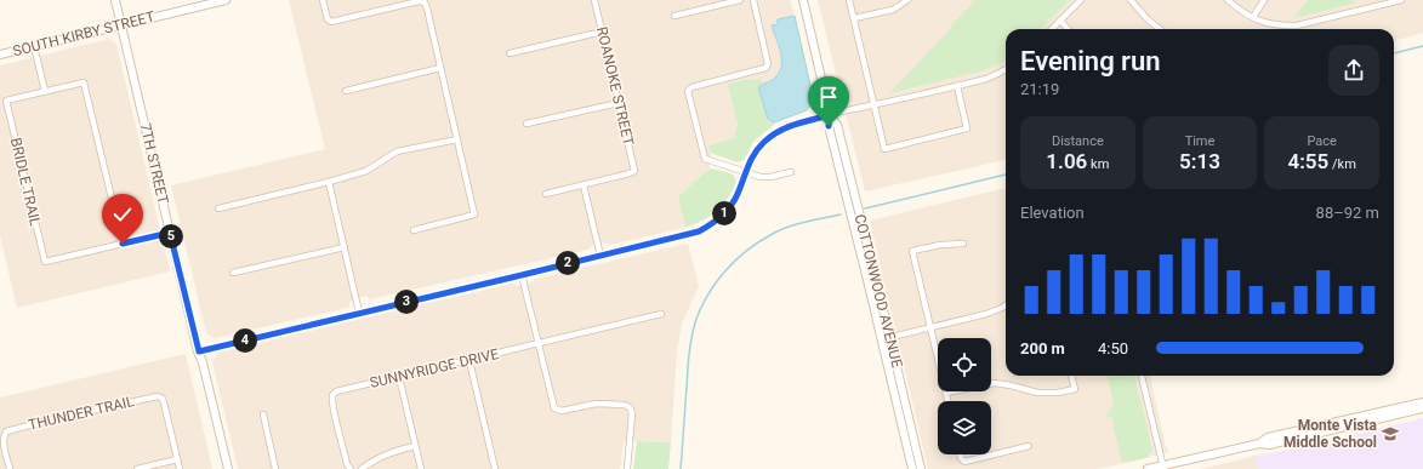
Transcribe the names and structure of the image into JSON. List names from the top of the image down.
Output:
{
  "streets": {
    "street": [
      "SOUTH KIRBY STREET",
      "ROANOKE STREET",
      "7TH STREET",
      "BRIDLE TRAIL",
      "COTTONWOOD AVENUE",
      "SUNNYRIDGE DRIVE",
      "THUNDER TRAIL"
    ]
  },
  "crossings": [
    ["SOUTH KIRBY STREET", "7TH STREET"]
  ],
  "places": {
    "school or university": ["Monte Vista Middle School"]
  },
  "page": {
    "heading": ["Evening run", "21:19"],
    "stats": [
      ["Distance", "1.06 km"],
      ["Time", "5:13"],
      ["Pace", "4:55 /km"]
    ],
    "chart": ["Elevation", "88–92 m"],
    "pins": [
      "1",
      "5",
      "2",
      "3",
      "4"
    ],
    "list": [
      {
        "name": "200 m",
        "note": "4:50"
      }
    ]
  }
}
